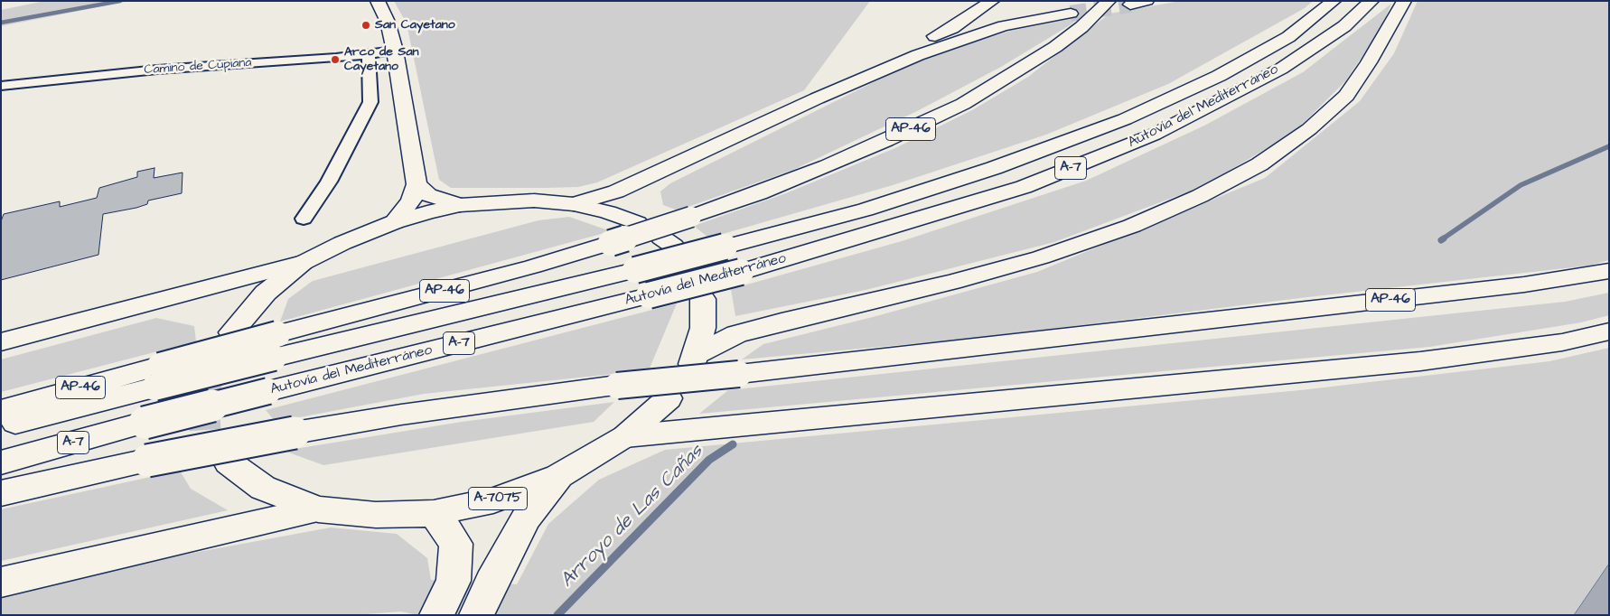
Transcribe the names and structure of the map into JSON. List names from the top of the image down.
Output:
{
  "streets": {
    "main road": [
      "Autovía del Mediterráneo",
      "AP-46",
      "A-7",
      "A-7075"
    ],
    "street": ["Camino de Cupiana"]
  },
  "crossings": [
    ["Autovía del Mediterráneo", "AP-46"]
  ],
  "water": ["Arroyo de Las Cañas"],
  "places": ["San Cayetano", "Arco de San Cayetano"]
}
